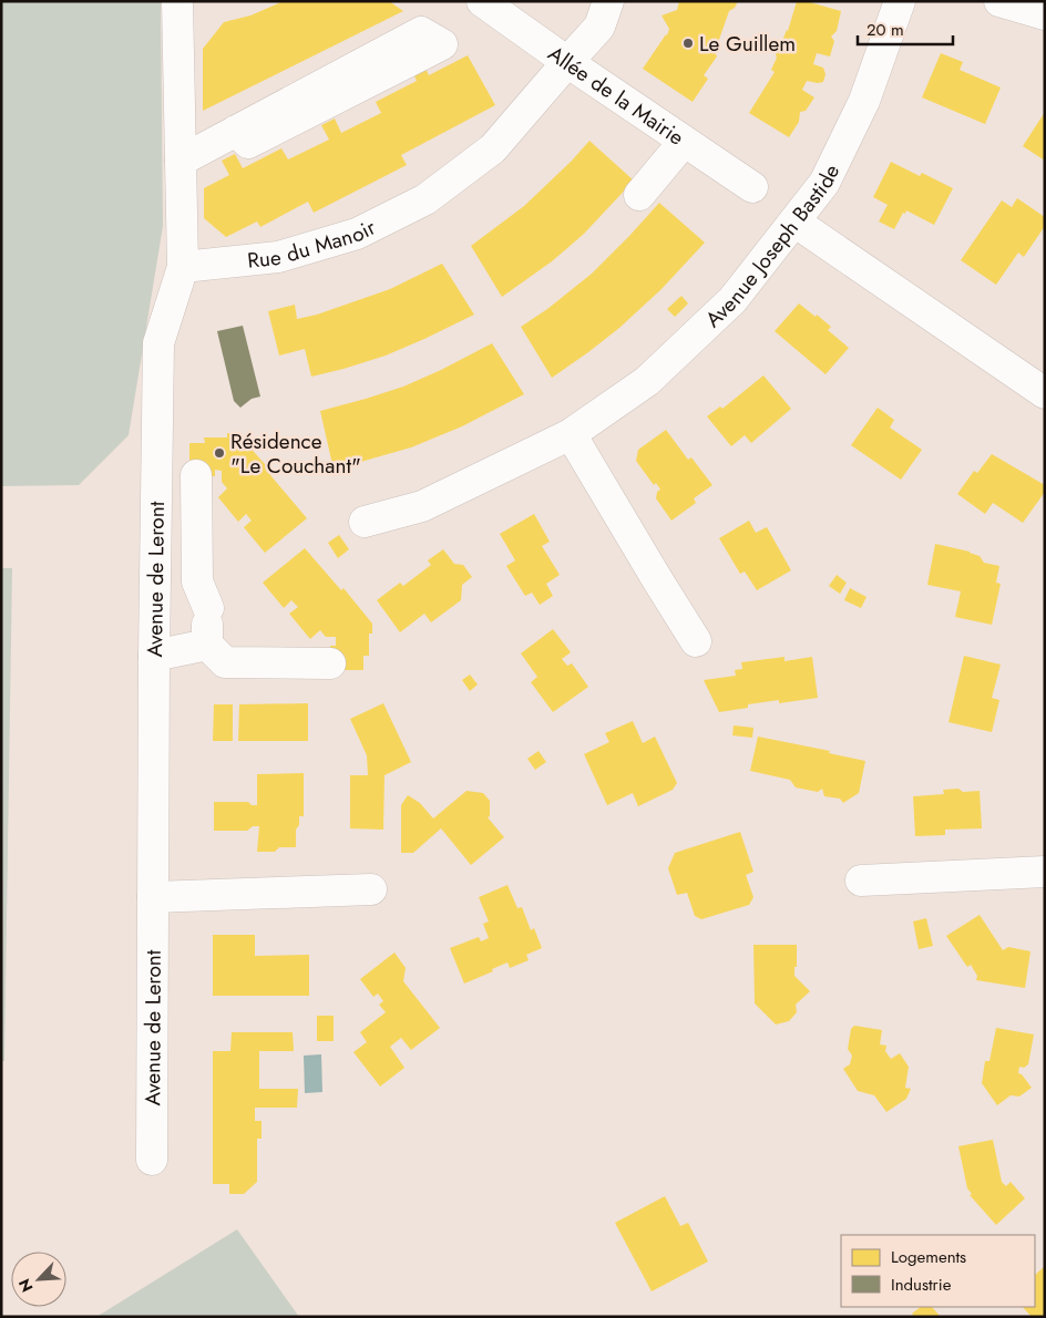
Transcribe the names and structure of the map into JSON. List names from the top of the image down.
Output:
{
  "streets": {
    "street": [
      "Allée de la Mairie",
      "Rue du Manoir",
      "Avenue Joseph Bastide",
      "Avenue de Leront"
    ]
  },
  "crossings": [
    ["Allée de la Mairie", "Rue du Manoir"],
    ["Rue du Manoir", "Avenue de Leront"]
  ],
  "places": ["Le Guillem", "Résidence \"Le Couchant\""],
  "legend": ["Logements", "Industrie"],
  "scale_bar": "20 m",
  "north": "bottom left"
}
